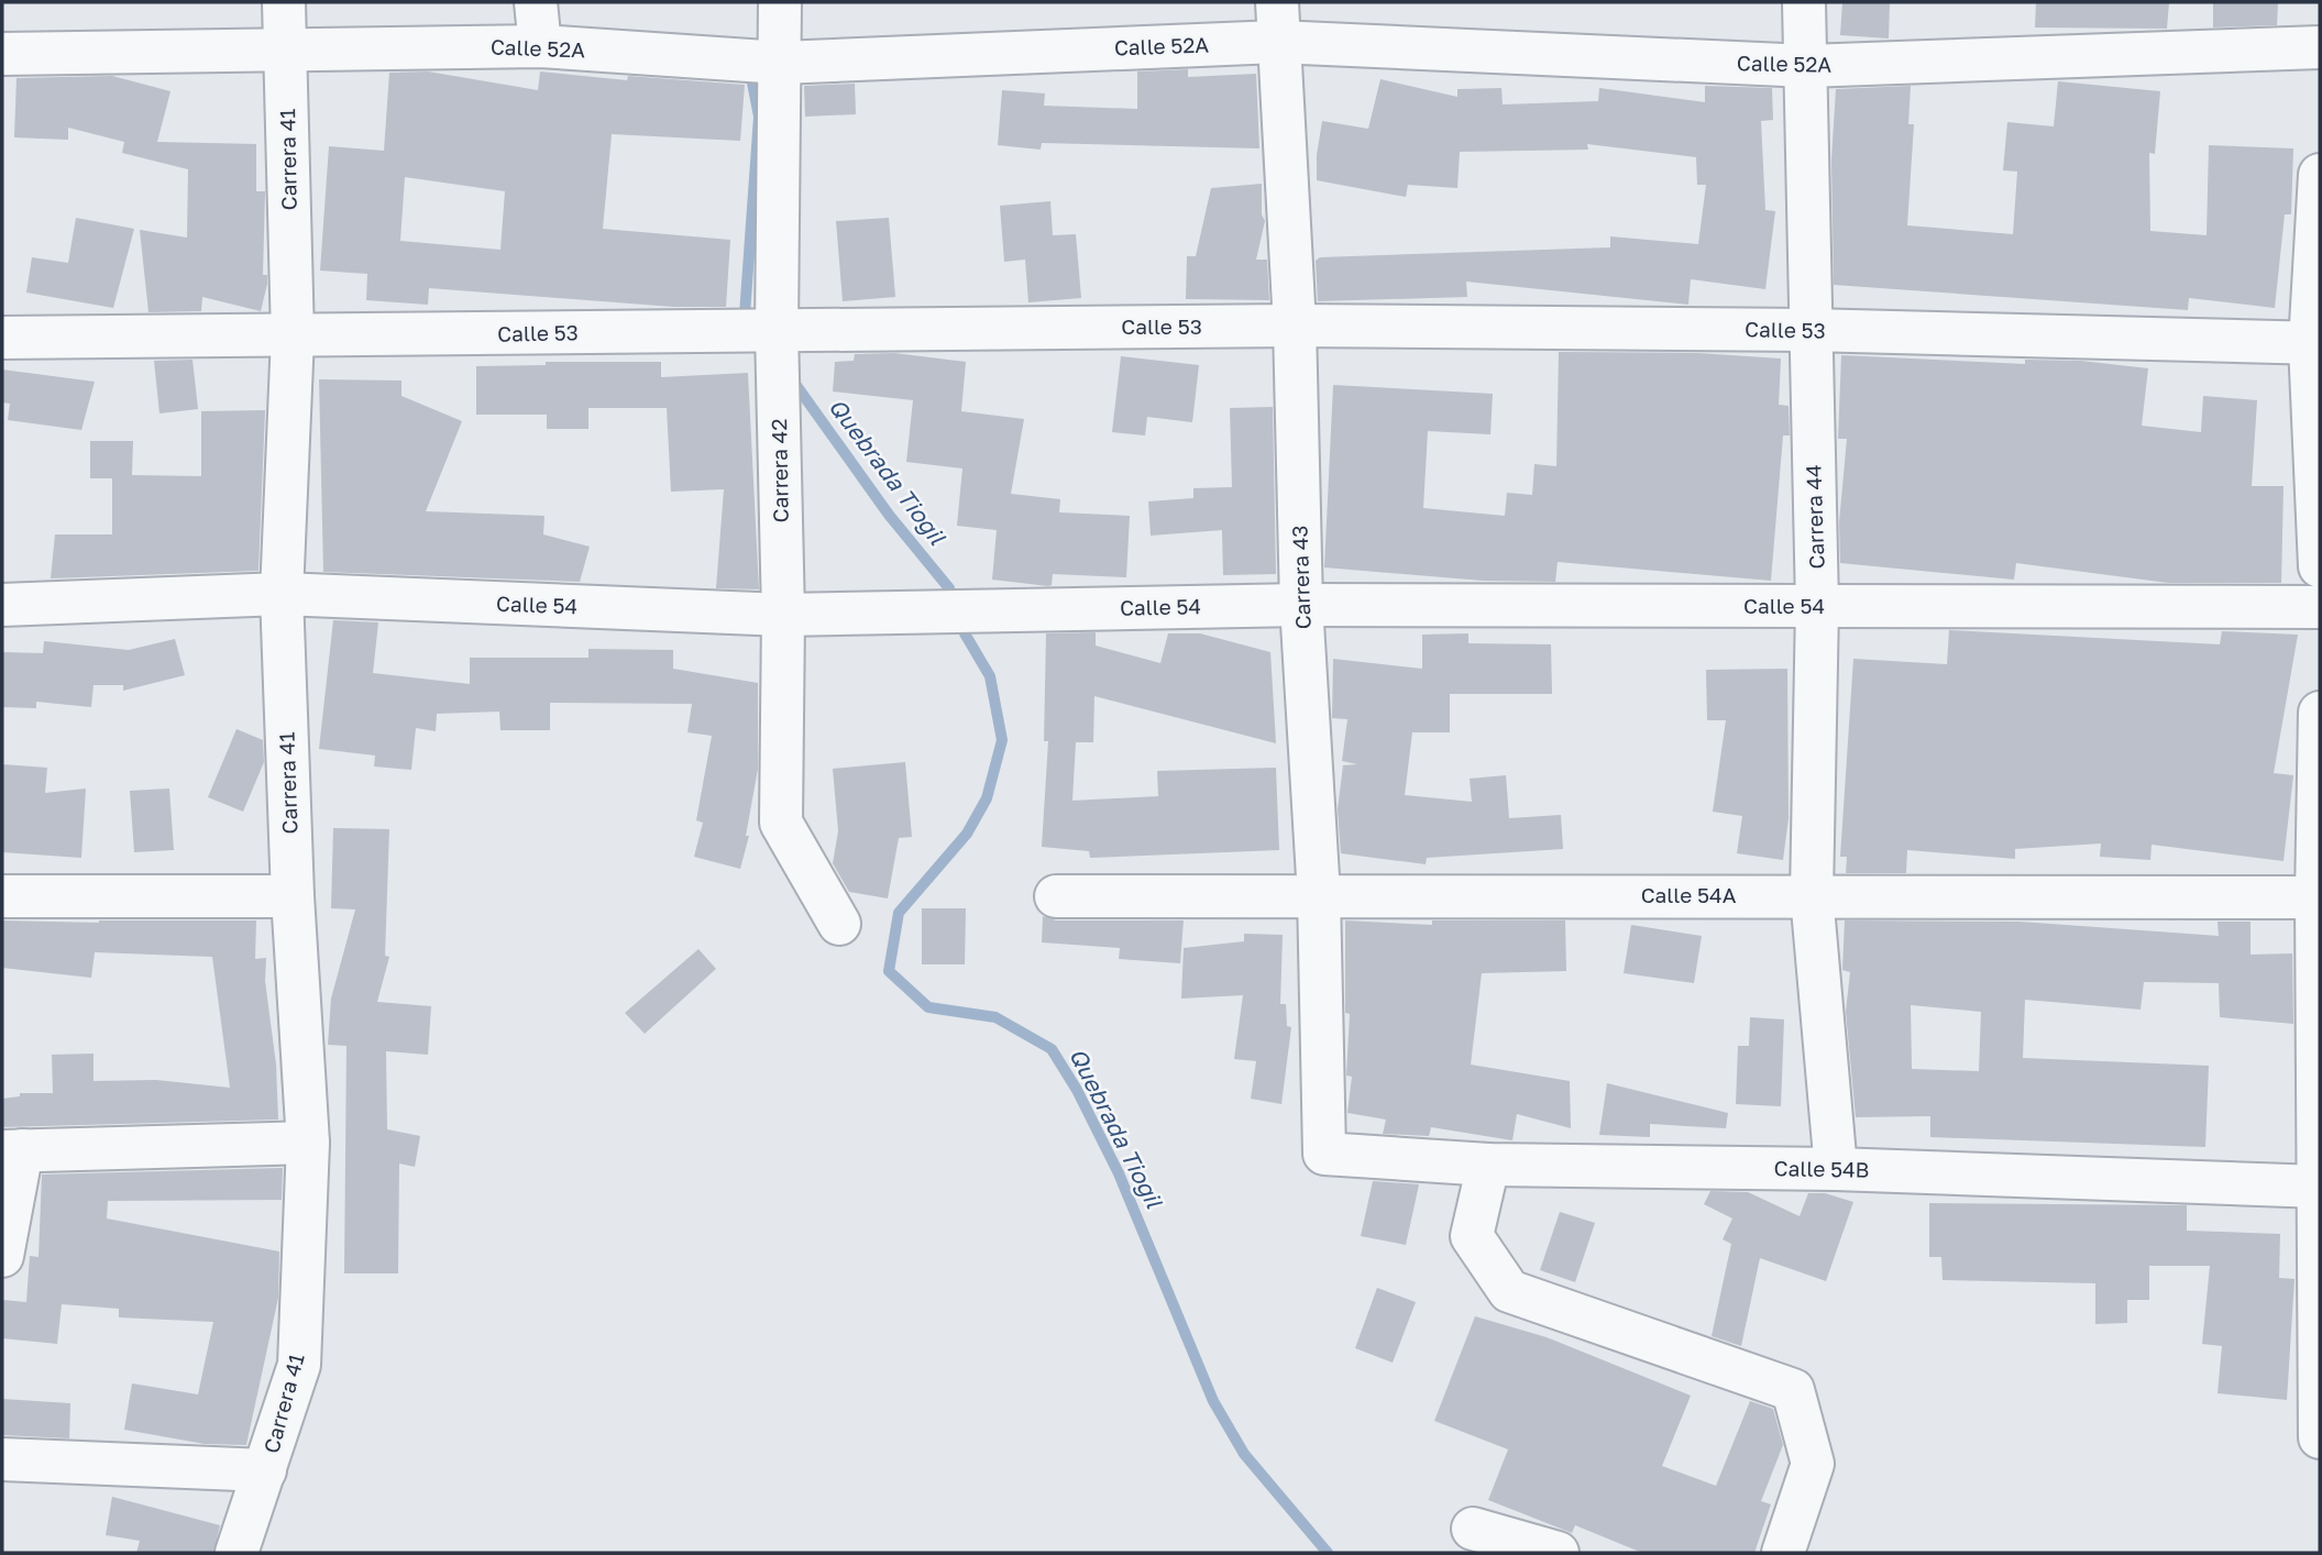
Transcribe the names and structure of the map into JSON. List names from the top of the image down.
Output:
{
  "streets": {
    "street": [
      "Calle 52A",
      "Carrera 41",
      "Calle 53",
      "Carrera 42",
      "Carrera 44",
      "Carrera 43",
      "Calle 54",
      "Calle 54A",
      "Calle 54B"
    ]
  },
  "crossings": [
    ["Calle 52A", "Carrera 41"],
    ["Calle 52A", "Carrera 42"],
    ["Calle 52A", "Carrera 44"],
    ["Calle 52A", "Carrera 43"],
    ["Carrera 41", "Calle 53"],
    ["Carrera 41", "Calle 54"],
    ["Calle 53", "Carrera 42"],
    ["Calle 53", "Carrera 44"],
    ["Calle 53", "Carrera 43"],
    ["Carrera 42", "Calle 54"],
    ["Carrera 44", "Calle 54"],
    ["Carrera 44", "Calle 54A"],
    ["Carrera 44", "Calle 54B"],
    ["Carrera 43", "Calle 54"],
    ["Carrera 43", "Calle 54A"],
    ["Carrera 43", "Calle 54B"]
  ],
  "water": ["Quebrada Tiogil"]
}
